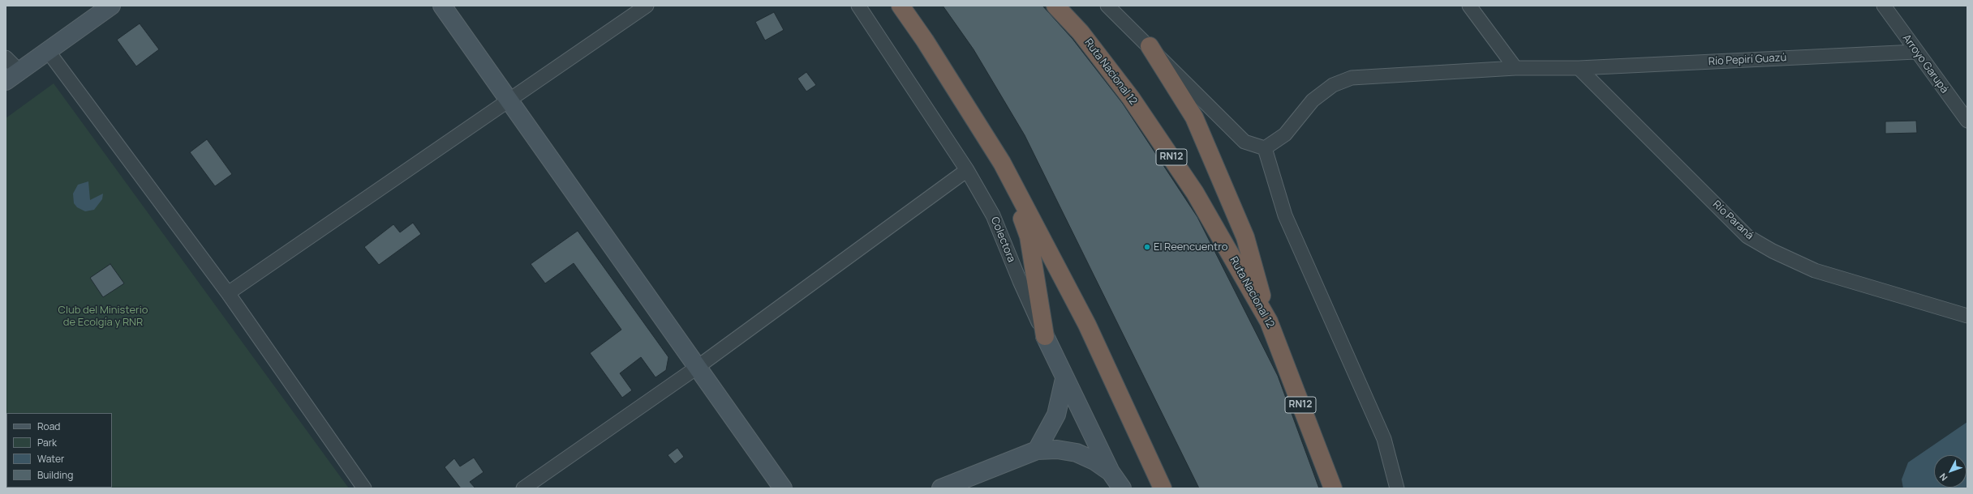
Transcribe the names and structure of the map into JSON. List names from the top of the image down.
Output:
{
  "streets": {
    "highway": ["Ruta Nacional 12", "RN12"],
    "main road": ["Colectora"],
    "street": ["Río Pepirí Guazú", "Arroyo Garupá", "Río Paraná"]
  },
  "crossings": [
    ["Río Pepirí Guazú", "Arroyo Garupá"],
    ["Río Pepirí Guazú", "Río Paraná"]
  ],
  "parks": ["Club del Ministerio de Ecolgía y RNR"],
  "places": ["El Reencuentro"],
  "legend": [
    "Road",
    "Park",
    "Water",
    "Building"
  ],
  "north": "bottom left"
}
